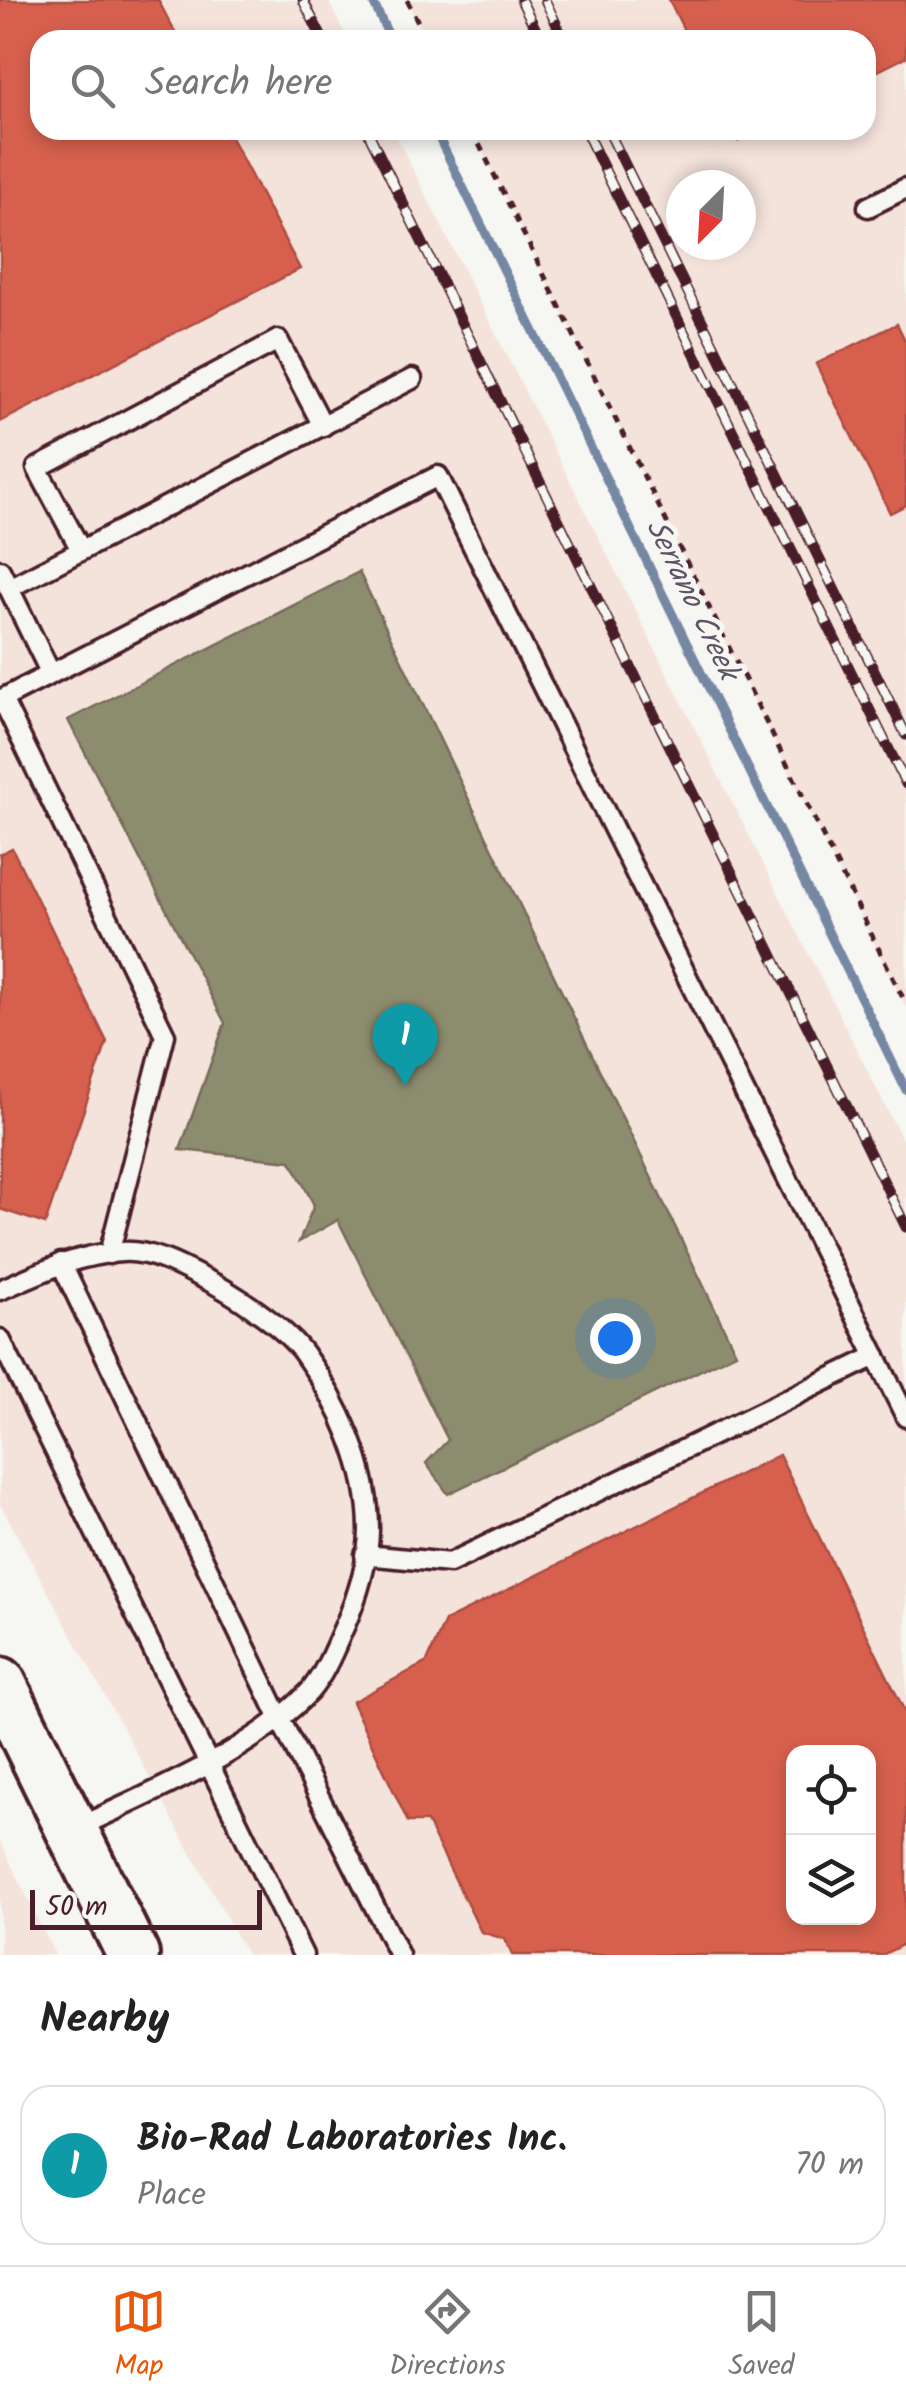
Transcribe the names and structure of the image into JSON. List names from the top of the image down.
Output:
{
  "water": ["Serrano Creek"],
  "scale_bar": "50 m",
  "north": "bottom left",
  "page": {
    "search": "Search here",
    "pins": "1",
    "scale": "50 m",
    "heading": "Nearby",
    "list": [
      {
        "mark": "1",
        "name": "Bio-Rad Laboratories Inc.",
        "note": "Place",
        "value": "70 m"
      }
    ],
    "nav": ["Map", "Directions", "Saved"]
  }
}
